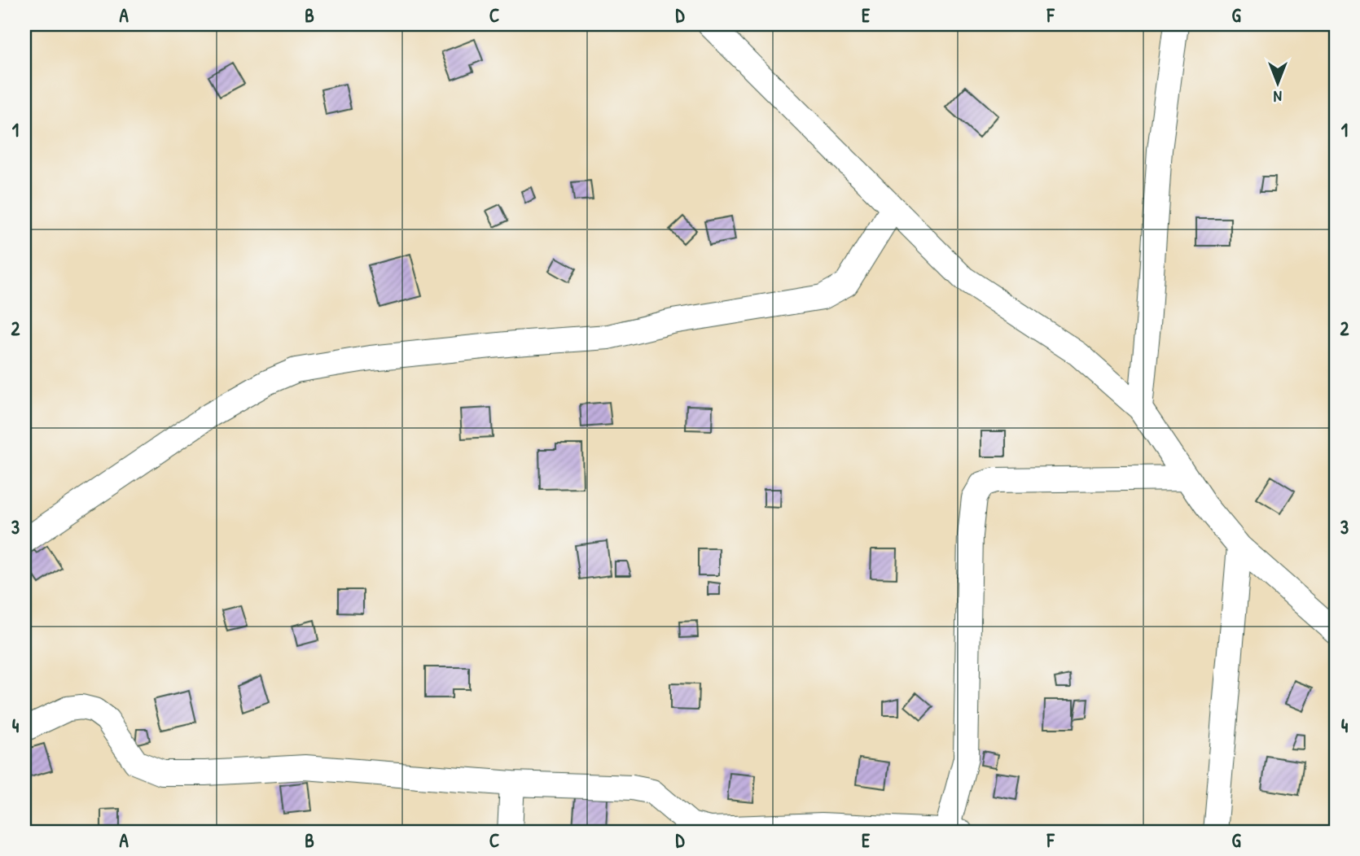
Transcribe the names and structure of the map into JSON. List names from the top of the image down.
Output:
{
  "north": "bottom",
  "grid": {
    "columns": [
      "A",
      "B",
      "C",
      "D",
      "E",
      "F",
      "G"
    ],
    "rows": [
      "1",
      "2",
      "3",
      "4"
    ]
  }
}
